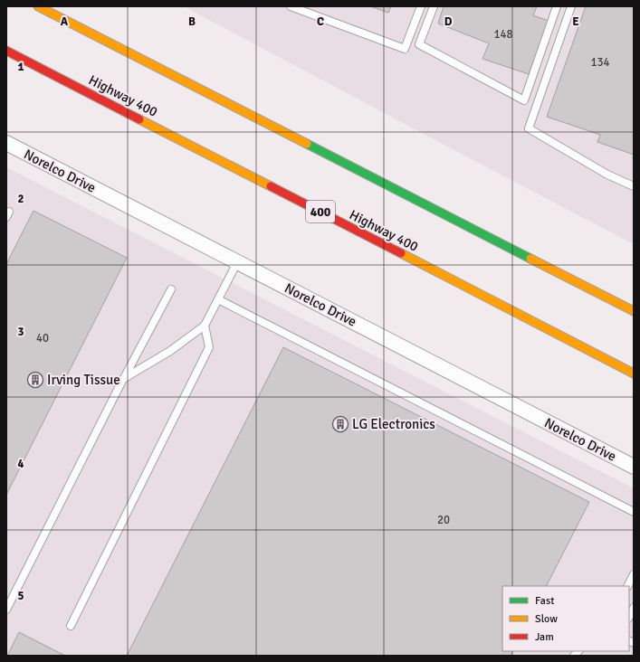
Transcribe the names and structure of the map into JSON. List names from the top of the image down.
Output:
{
  "streets": {
    "highway": ["Highway 400", "400"],
    "street": ["Norelco Drive"]
  },
  "places": {
    "building": ["Irving Tissue", "LG Electronics"]
  },
  "house_numbers": [
    "148",
    "134",
    "40",
    "20"
  ],
  "legend": ["Fast", "Slow", "Jam"],
  "grid": {
    "columns": [
      "A",
      "B",
      "C",
      "D",
      "E"
    ],
    "rows": [
      "1",
      "2",
      "3",
      "4",
      "5"
    ]
  }
}
